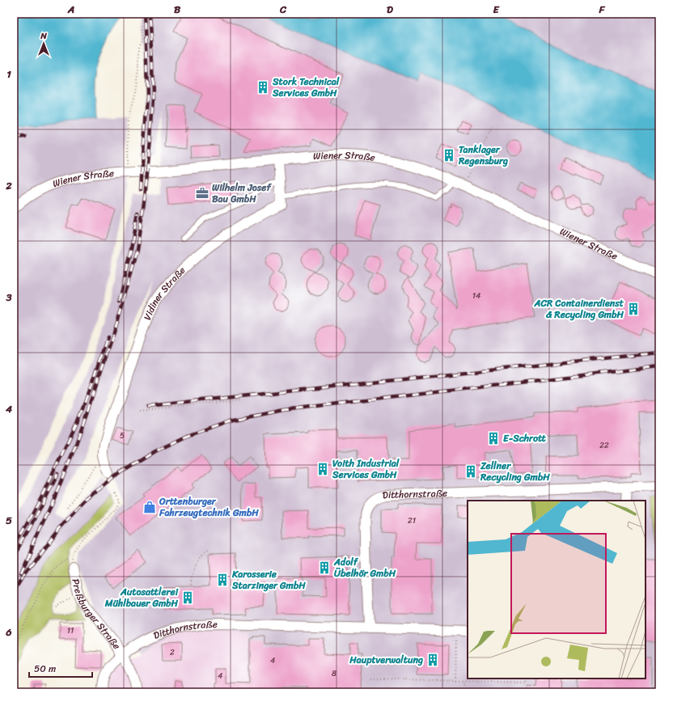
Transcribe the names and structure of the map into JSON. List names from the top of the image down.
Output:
{
  "streets": {
    "street": [
      "Wiener Straße",
      "Vidiner Straße",
      "Ditthornstraße",
      "Preßburger Straße"
    ]
  },
  "crossings": [
    ["Ditthornstraße", "Preßburger Straße"]
  ],
  "places": {
    "building": [
      "Stork Technical Services GmbH",
      "Tanklager Regensburg",
      "ACR Containerdienst & Recycling GmbH",
      "E-Schrott",
      "Voith Industrial Services GmbH",
      "Zellner Recycling GmbH",
      "Adolf Übelhör GmbH",
      "Karosserie Starzinger GmbH",
      "Autosattlerei Mühlbauer GmbH",
      "Hauptverwaltung"
    ],
    "office": ["Wilhelm Josef Bau GmbH"],
    "shop": ["Orttenburger Fahrzeugtechnik GmbH"]
  },
  "house_numbers": [
    "14",
    "5",
    "22",
    "21",
    "11",
    "2",
    "4",
    "8",
    "4"
  ],
  "scale_bar": "50 m",
  "north": "top",
  "grid": {
    "columns": [
      "A",
      "B",
      "C",
      "D",
      "E",
      "F"
    ],
    "rows": [
      "1",
      "2",
      "3",
      "4",
      "5",
      "6"
    ]
  }
}
